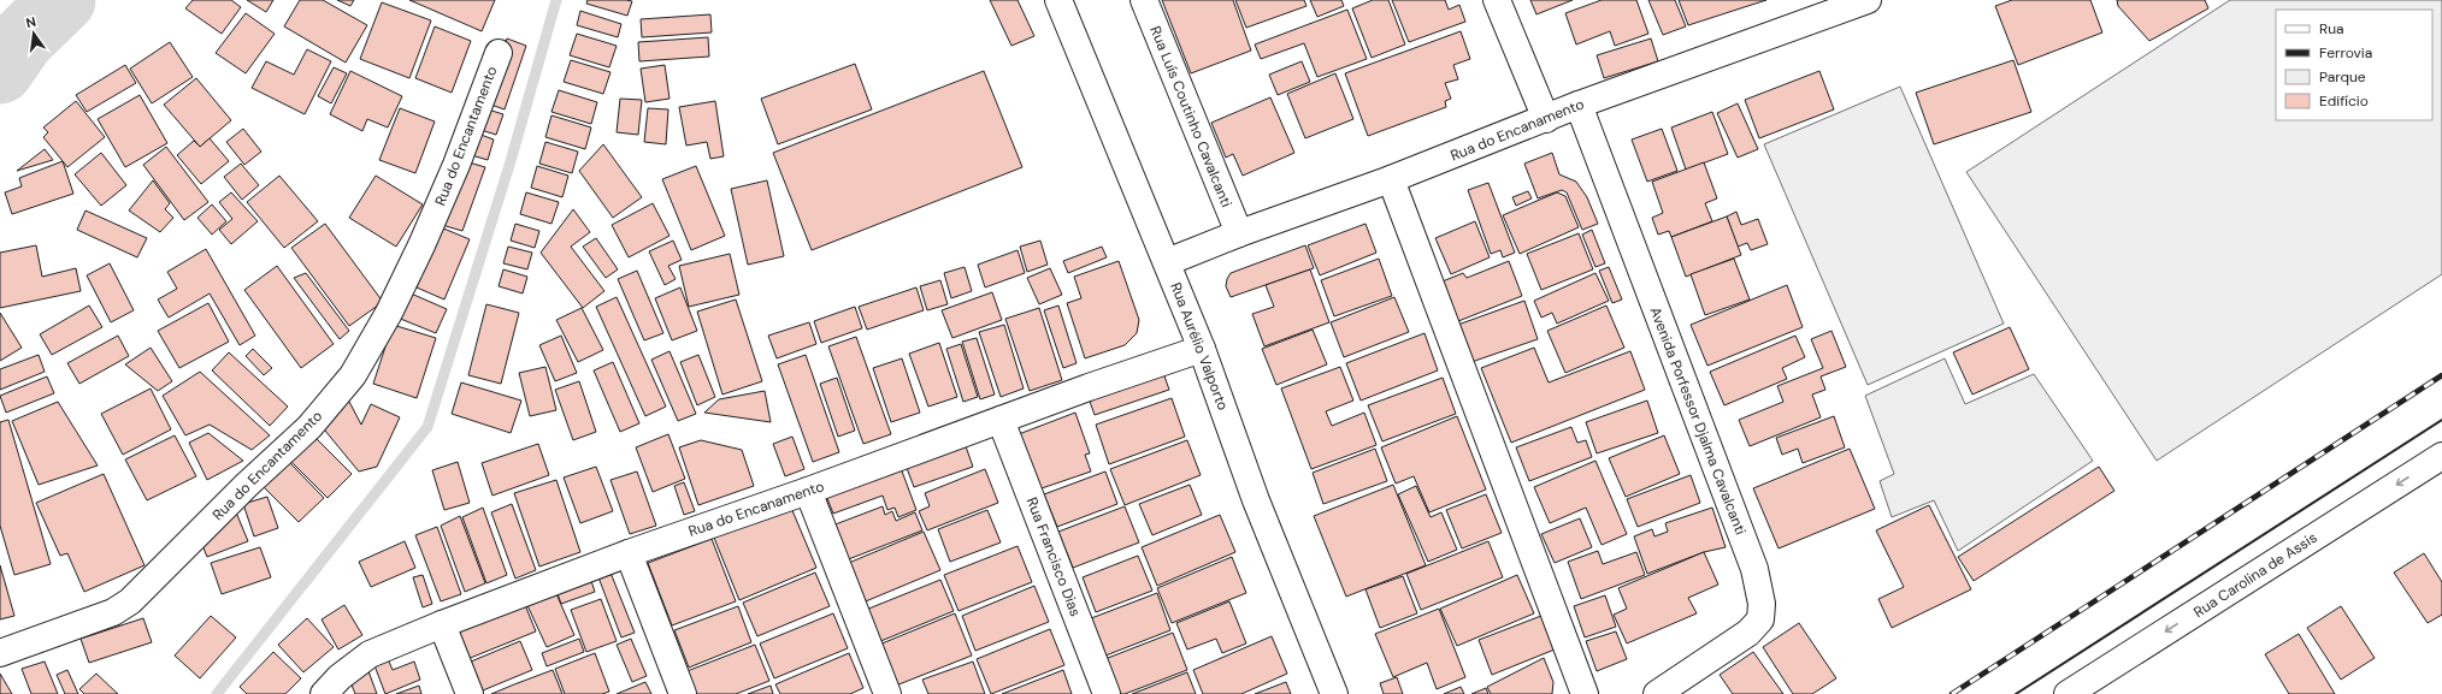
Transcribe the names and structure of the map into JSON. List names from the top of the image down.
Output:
{
  "streets": {
    "street": [
      "Rua Luís Coutinho Cavalcanti",
      "Rua do Encanamento",
      "Rua do Encantamento",
      "Rua Aurélio Valporto",
      "Avenida Porfessor Djalma Cavalcanti",
      "Rua Francisco Dias",
      "Rua Carolina de Assis"
    ]
  },
  "crossings": [
    ["Rua Luís Coutinho Cavalcanti", "Rua do Encanamento"],
    ["Rua do Encanamento", "Rua Aurélio Valporto"],
    ["Rua do Encanamento", "Avenida Porfessor Djalma Cavalcanti"],
    ["Rua do Encanamento", "Rua Francisco Dias"]
  ],
  "one_way": ["Rua Carolina de Assis"],
  "legend": [
    "Rua",
    "Ferrovia",
    "Parque",
    "Edifício"
  ],
  "north": "top"
}
